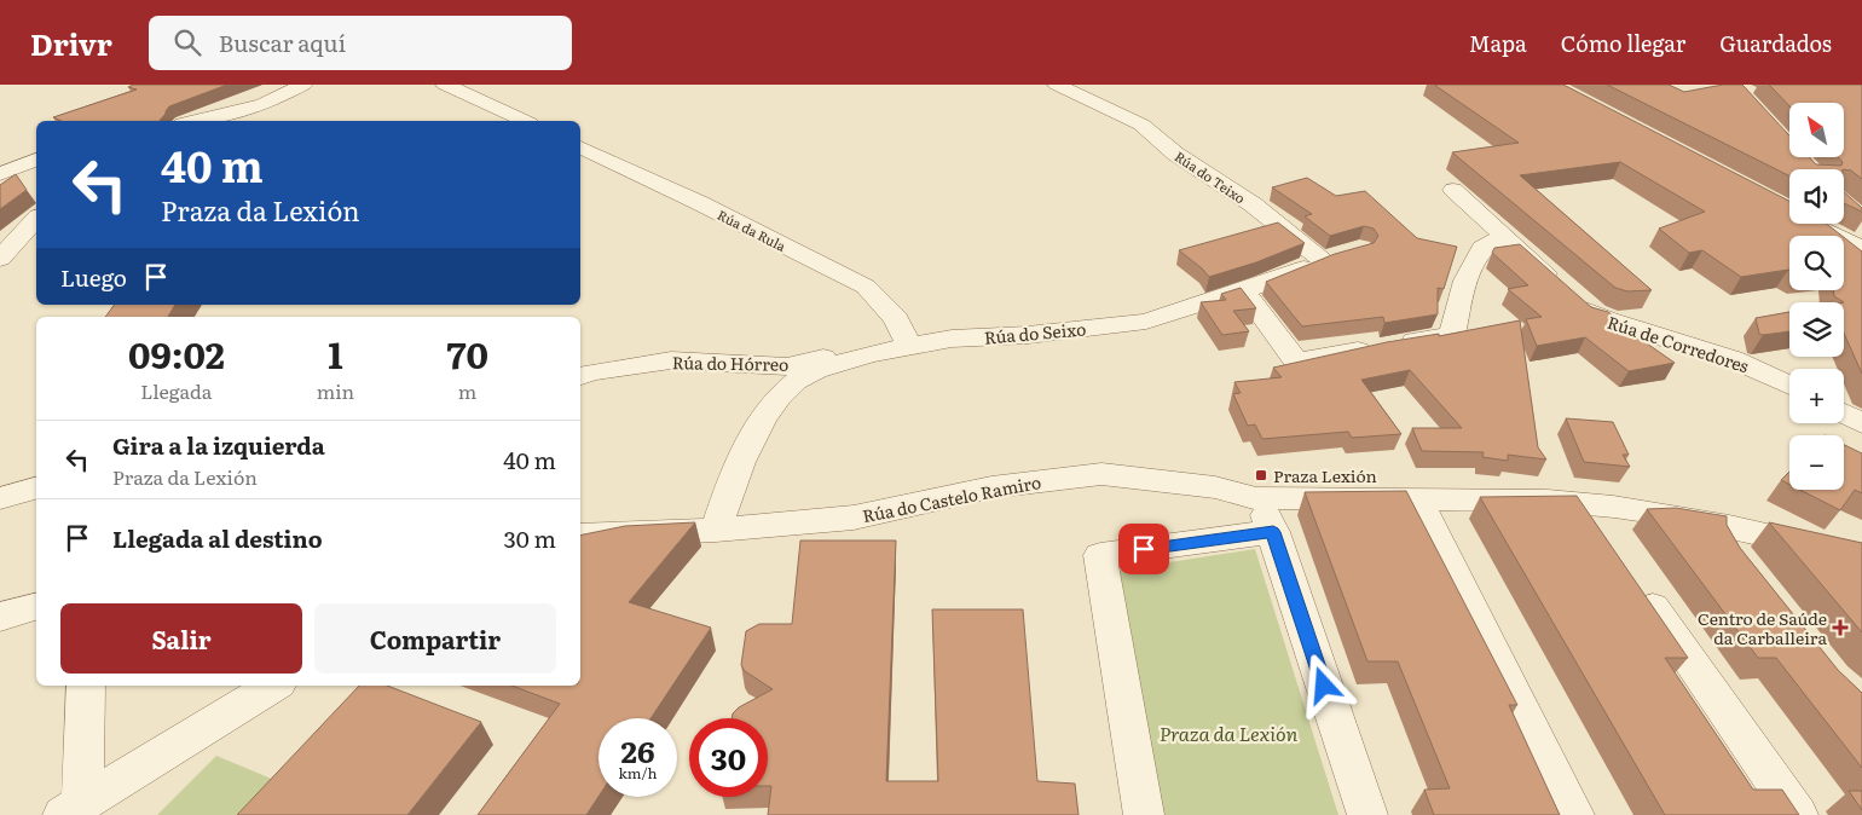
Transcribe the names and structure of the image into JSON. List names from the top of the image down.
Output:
{
  "streets": {
    "street": [
      "Rúa do Teixo",
      "Rúa da Rula",
      "Rúa do Seixo",
      "Rúa de Corredores",
      "Rúa do Hórreo",
      "Rúa do Castelo Ramiro"
    ]
  },
  "crossings": [
    ["Rúa do Teixo", "Rúa do Seixo"],
    ["Rúa da Rula", "Rúa do Seixo"],
    ["Rúa do Seixo", "Rúa do Hórreo"],
    ["Rúa do Seixo", "Rúa do Castelo Ramiro"]
  ],
  "parks": ["Praza da Lexión"],
  "places": {
    "transit": ["Praza Lexión"],
    "health": ["Centro de Saúde da Carballeira"]
  },
  "north": "top left",
  "page": {
    "header": "Drivr",
    "search": "Buscar aquí",
    "nav": ["Mapa", "Cómo llegar", "Guardados"],
    "map_buttons": ["+", "−"],
    "turn": ["40 m", "Praza da Lexión"],
    "then": "Luego",
    "eta": [
      "09:02",
      "Llegada",
      "1",
      "min",
      "70",
      "m"
    ],
    "list": [
      {
        "name": "Gira a la izquierda",
        "note": "Praza da Lexión",
        "value": "40 m"
      },
      {
        "name": "Llegada al destino",
        "value": "30 m"
      }
    ],
    "buttons": ["Salir", "Compartir"],
    "speed": "26 km/h",
    "limit": "30"
  }
}
